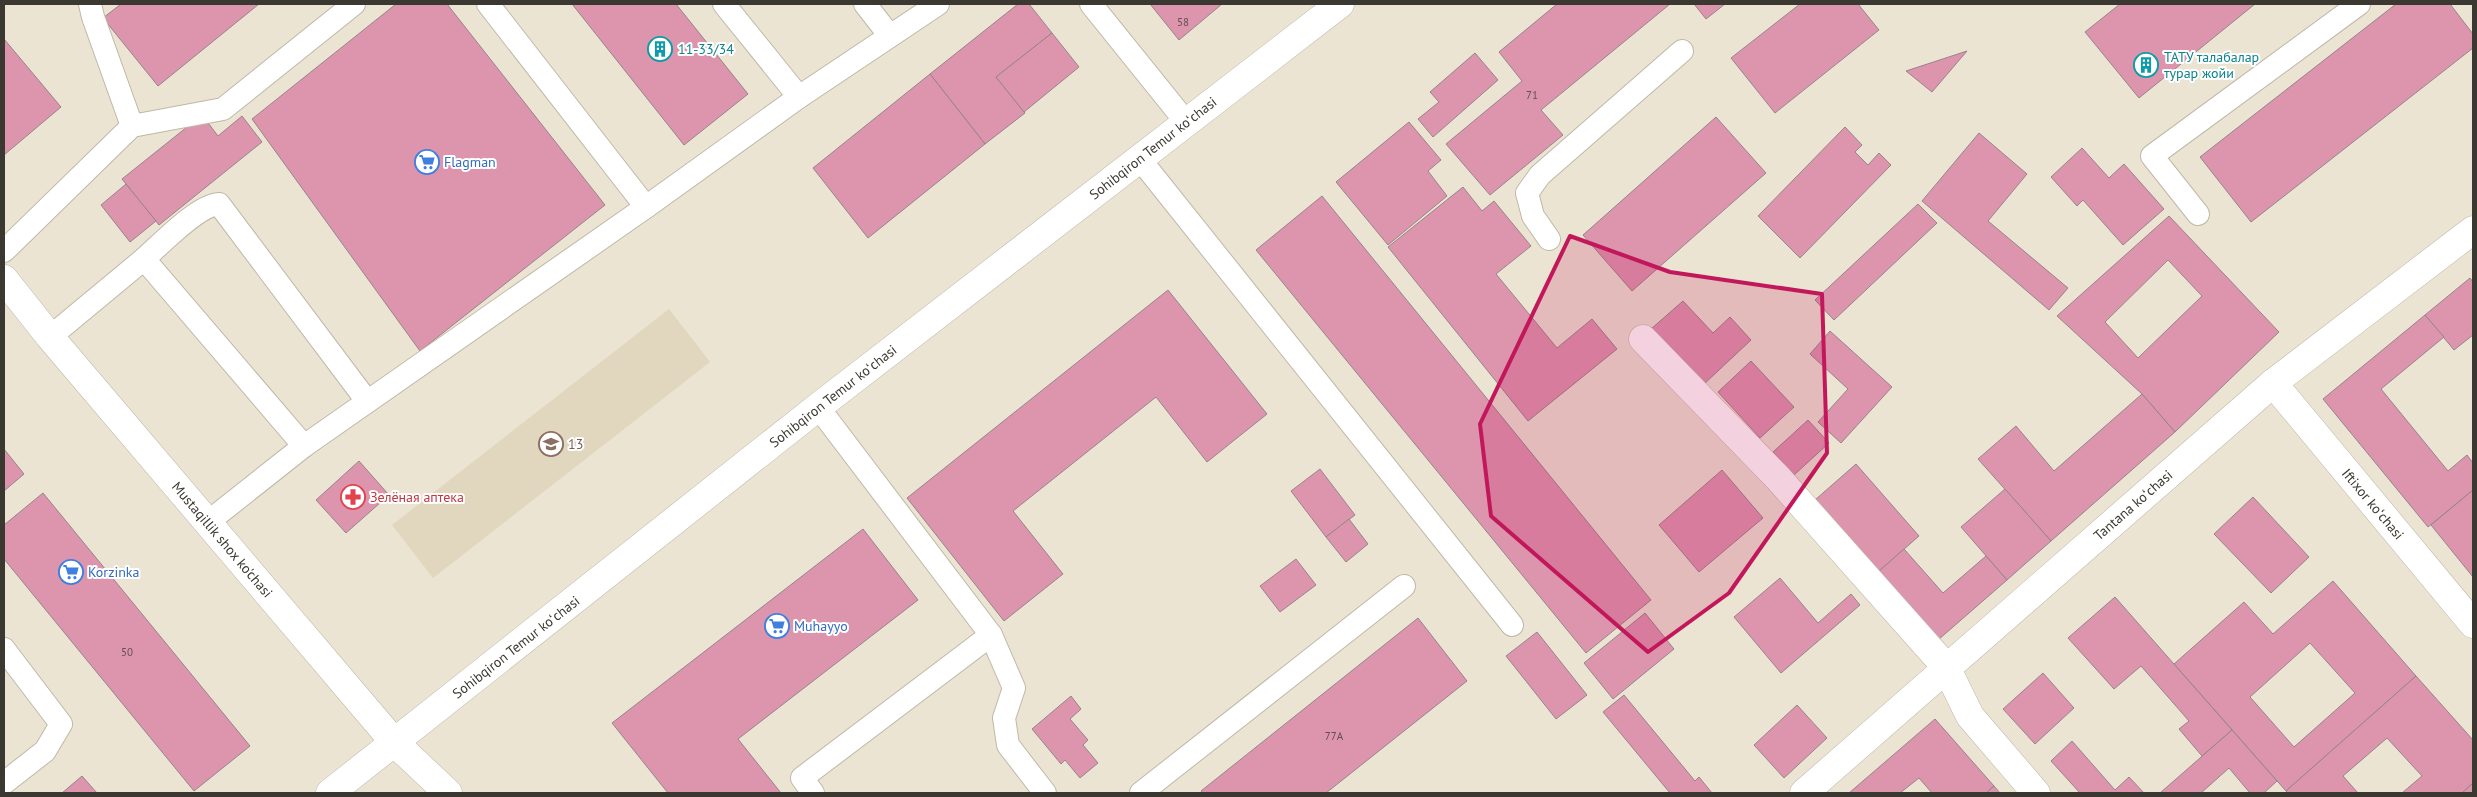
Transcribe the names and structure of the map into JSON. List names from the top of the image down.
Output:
{
  "streets": {
    "main road": [
      "Sohibqiron Temur koʻchasi",
      "Iftixor koʻchasi",
      "Tantana koʻchasi",
      "Mustaqillik shox ko'chasi"
    ]
  },
  "crossings": [
    ["Sohibqiron Temur koʻchasi", "Mustaqillik shox ko'chasi"],
    ["Iftixor koʻchasi", "Tantana koʻchasi"]
  ],
  "places": {
    "building": ["11-33/34", "ТАТУ талабалар турар жойи"],
    "supermarket": ["Flagman", "Korzinka", "Muhayyo"],
    "school or university": ["13"],
    "pharmacy": ["Зелёная аптека"]
  },
  "house_numbers": [
    "58",
    "71",
    "50",
    "77А"
  ]
}
